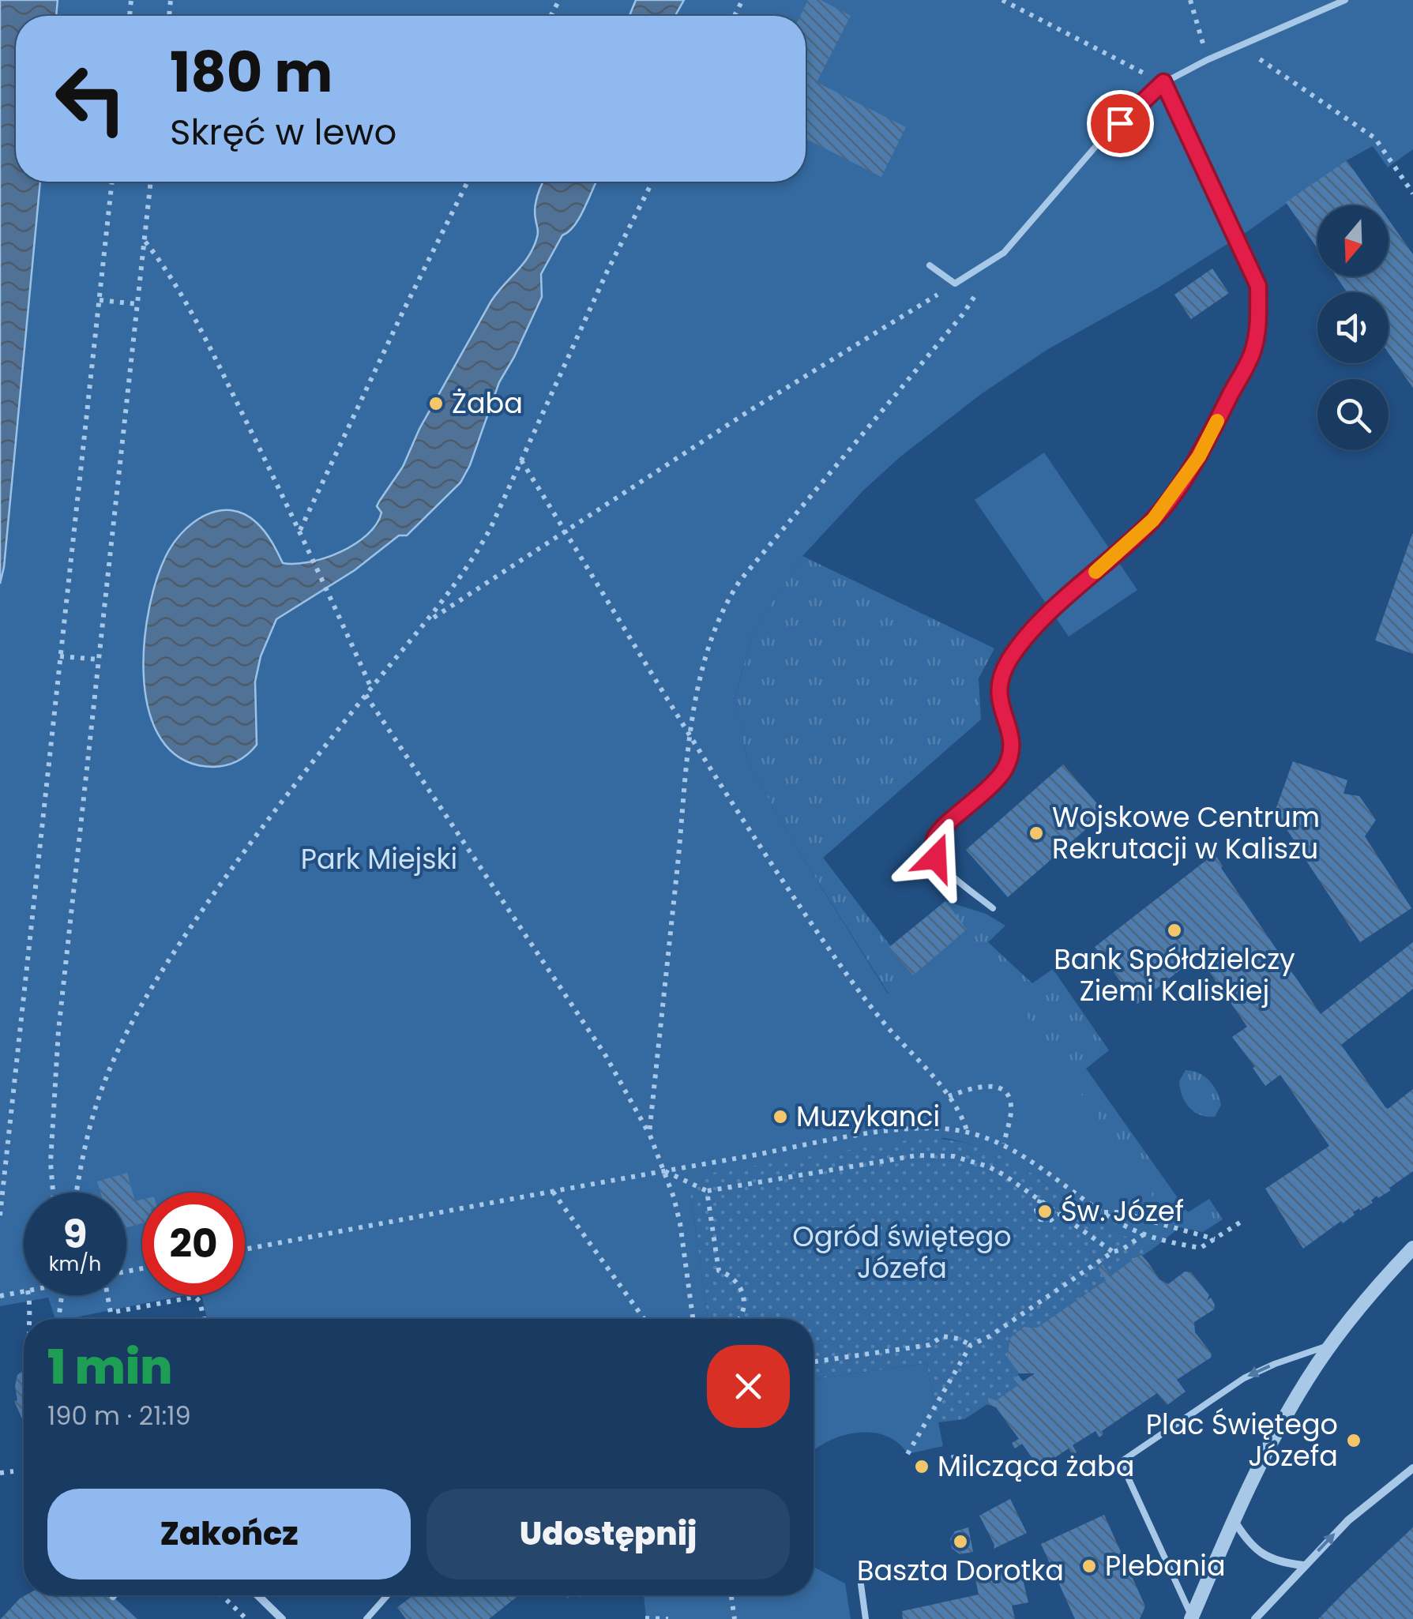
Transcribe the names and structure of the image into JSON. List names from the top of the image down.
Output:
{
  "parks": ["Park Miejski", "Ogród świętego Józefa"],
  "places": [
    "Żaba",
    "Wojskowe Centrum Rekrutacji w Kaliszu",
    "Bank Spółdzielczy Ziemi Kaliskiej",
    "Muzykanci",
    "Św. Józef",
    "Plac Świętego Józefa",
    "Milcząca żaba",
    "Baszta Dorotka",
    "Plebania"
  ],
  "north": "bottom",
  "page": {
    "turn": ["180 m", "Skręć w lewo"],
    "speed": "9 km/h",
    "limit": "20",
    "heading": ["1 min", "190 m · 21:19"],
    "buttons": ["Zakończ", "Udostępnij"]
  }
}
